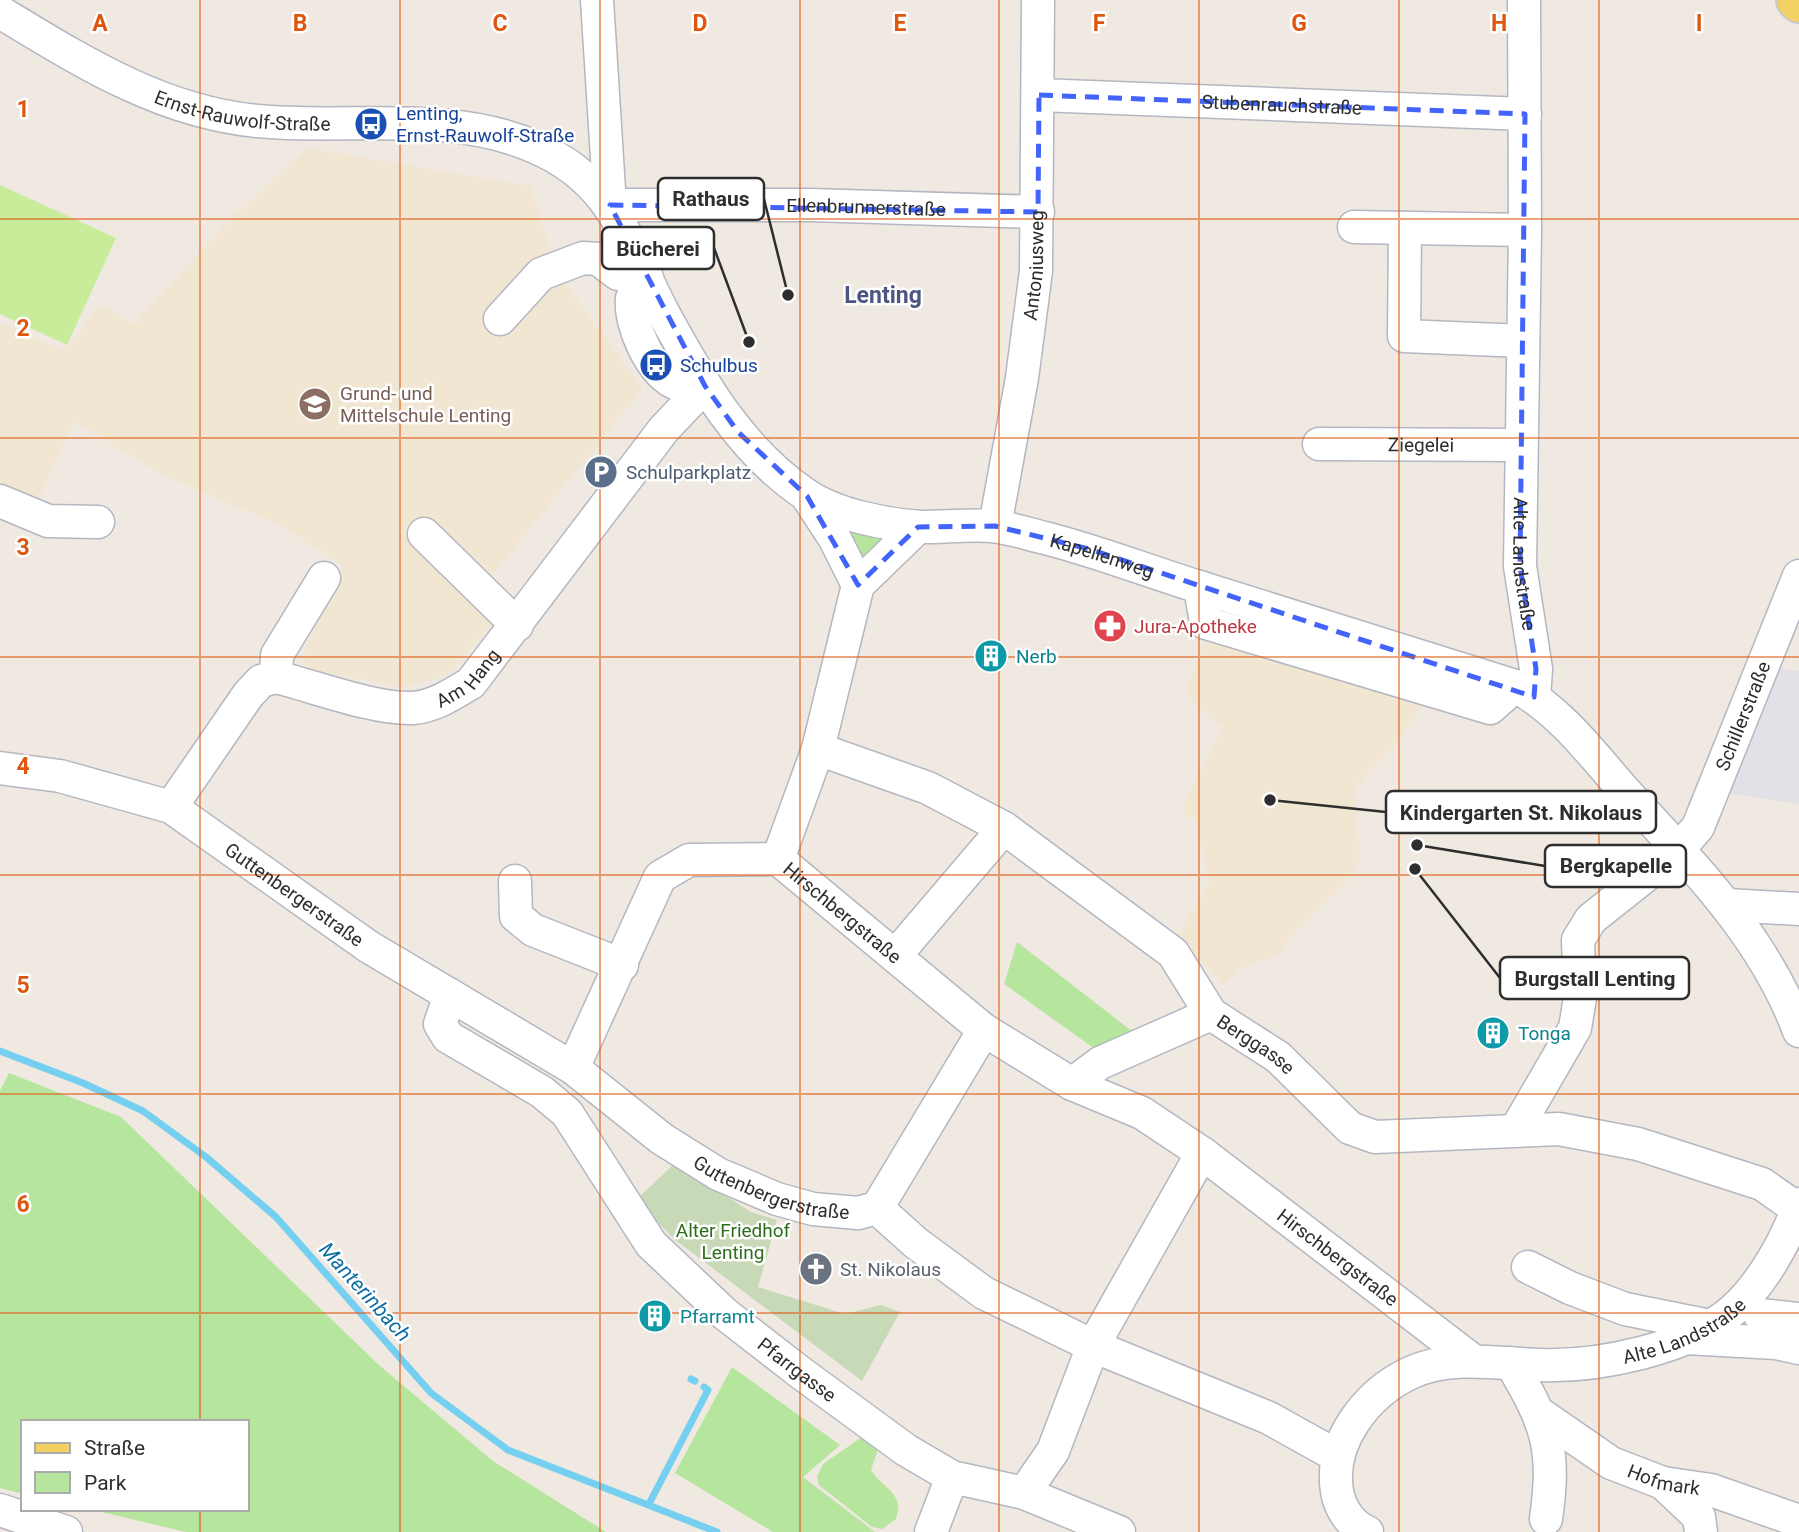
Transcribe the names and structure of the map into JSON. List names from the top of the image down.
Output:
{
  "streets": {
    "street": [
      "Stubenrauchstraße",
      "Ernst-Rauwolf-Straße",
      "Ellenbrunnerstraße",
      "Antoniusweg",
      "Ziegelei",
      "Kapellenweg",
      "Alte Landstraße",
      "Am Hang",
      "Schillerstraße",
      "Guttenbergerstraße",
      "Hirschbergstraße",
      "Berggasse",
      "Pfarrgasse",
      "Hofmark"
    ]
  },
  "crossings": [
    ["Stubenrauchstraße", "Antoniusweg"],
    ["Stubenrauchstraße", "Alte Landstraße"],
    ["Ernst-Rauwolf-Straße", "Ellenbrunnerstraße"],
    ["Ernst-Rauwolf-Straße", "Kapellenweg"],
    ["Ellenbrunnerstraße", "Antoniusweg"],
    ["Ellenbrunnerstraße", "Kapellenweg"],
    ["Antoniusweg", "Kapellenweg"],
    ["Ziegelei", "Alte Landstraße"],
    ["Kapellenweg", "Alte Landstraße"],
    ["Kapellenweg", "Am Hang"],
    ["Alte Landstraße", "Guttenbergerstraße"],
    ["Alte Landstraße", "Hirschbergstraße"],
    ["Alte Landstraße", "Berggasse"],
    ["Guttenbergerstraße", "Hirschbergstraße"],
    ["Guttenbergerstraße", "Pfarrgasse"],
    ["Hirschbergstraße", "Berggasse"]
  ],
  "districts": ["Lenting"],
  "water": ["Manterinbach"],
  "parks": ["Alter Friedhof Lenting"],
  "places": {
    "bus stop": ["Lenting, Ernst-Rauwolf-Straße", "Schulbus"],
    "other": [
      "Rathaus",
      "Bücherei",
      "Kindergarten St. Nikolaus",
      "Bergkapelle",
      "Burgstall Lenting"
    ],
    "school or university": ["Grund- und Mittelschule Lenting"],
    "parking": ["Schulparkplatz"],
    "pharmacy": ["Jura-Apotheke"],
    "building": ["Nerb", "Tonga", "Pfarramt"],
    "church": ["St. Nikolaus"]
  },
  "legend": ["Straße", "Park"],
  "grid": {
    "columns": [
      "A",
      "B",
      "C",
      "D",
      "E",
      "F",
      "G",
      "H",
      "I"
    ],
    "rows": [
      "1",
      "2",
      "3",
      "4",
      "5",
      "6"
    ]
  }
}
